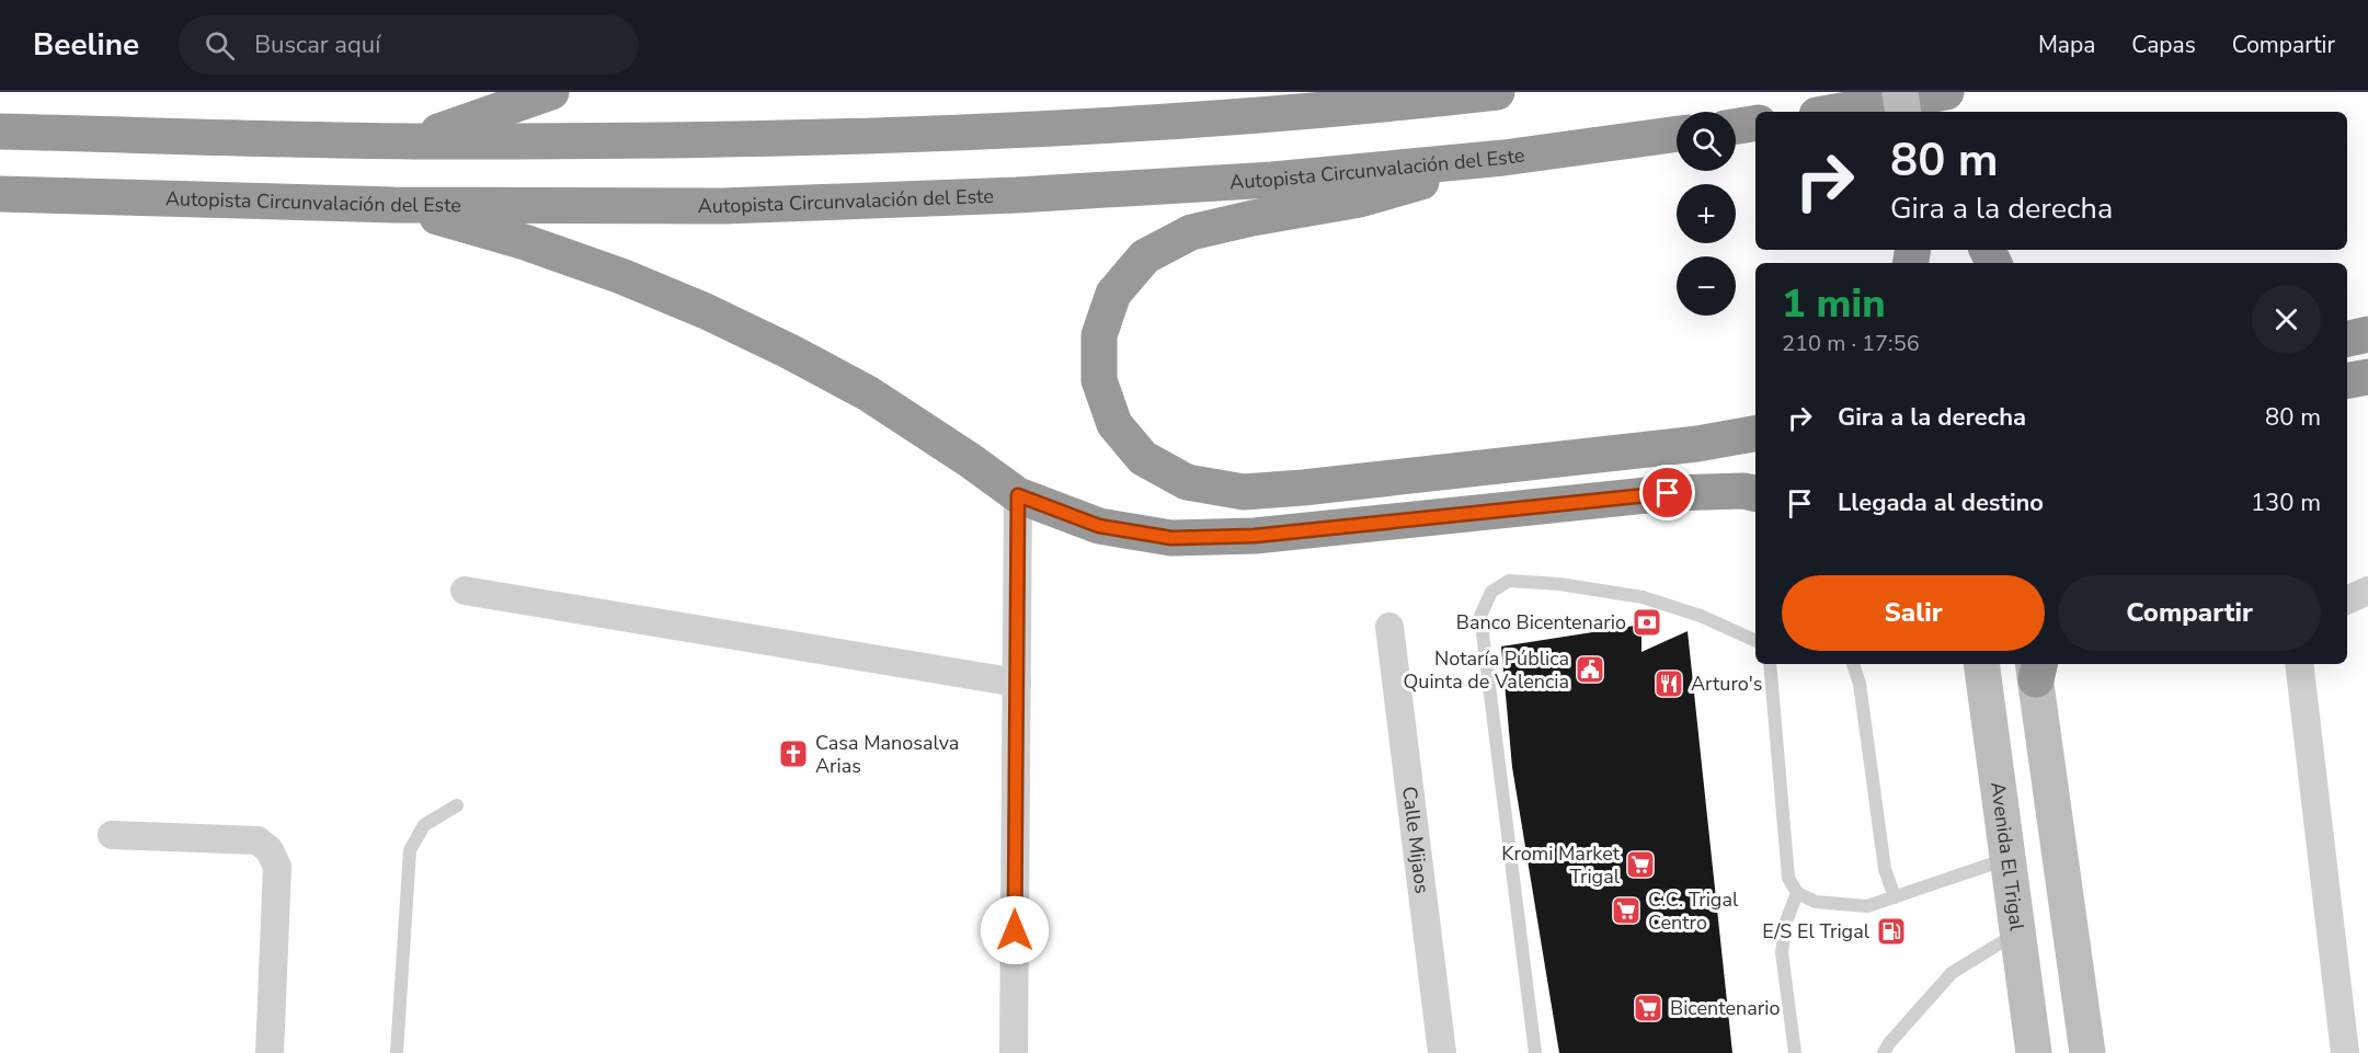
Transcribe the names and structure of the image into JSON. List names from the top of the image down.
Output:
{
  "streets": {
    "highway": ["Autopista Circunvalación del Este"],
    "street": ["Calle Mijaos", "Avenida El Trigal"]
  },
  "places": {
    "bank": ["Banco Bicentenario"],
    "public building": ["Notaría Pública Quinta de Valencia"],
    "restaurant": ["Arturo's"],
    "church": ["Casa Manosalva Arias"],
    "supermarket": ["Kromi Market Trigal", "C.C. Trigal Centro", "Bicentenario"],
    "fuel station": ["E/S El Trigal"]
  },
  "page": {
    "header": "Beeline",
    "search": "Buscar aquí",
    "nav": ["Mapa", "Capas", "Compartir"],
    "map_buttons": ["+", "−"],
    "turn": ["80 m", "Gira a la derecha"],
    "heading": ["1 min", "210 m · 17:56"],
    "list": [
      {
        "name": "Gira a la derecha",
        "value": "80 m"
      },
      {
        "name": "Llegada al destino",
        "value": "130 m"
      }
    ],
    "buttons": ["Salir", "Compartir"]
  }
}
